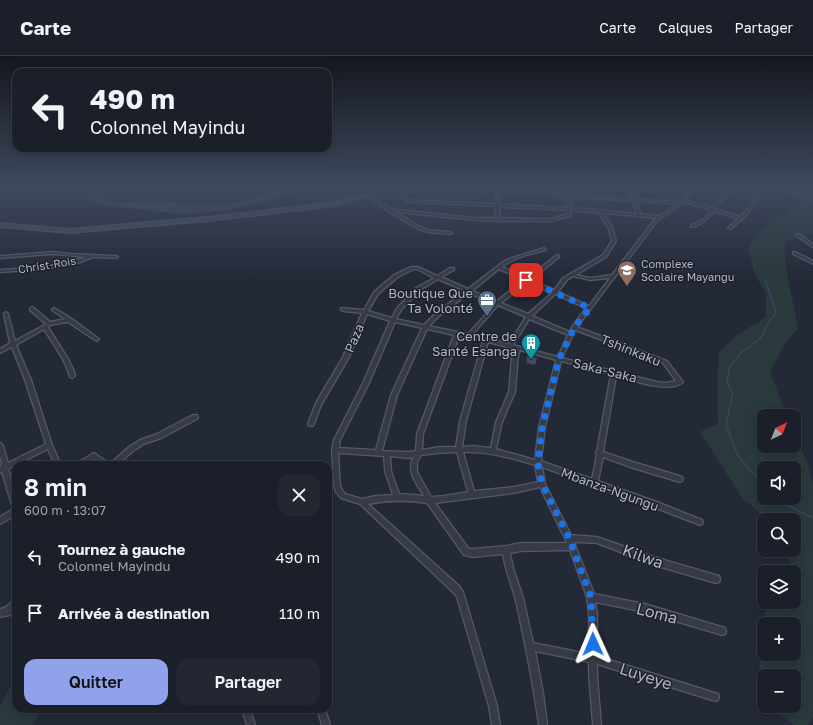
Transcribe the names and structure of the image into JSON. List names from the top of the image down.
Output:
{
  "streets": {
    "street": [
      "Christ-Rois",
      "Paza",
      "Tshinkaku",
      "Saka-Saka",
      "Mbanza-Ngungu",
      "Kilwa",
      "Loma",
      "Luyeye"
    ]
  },
  "crossings": [
    ["Paza", "Saka-Saka"],
    ["Tshinkaku", "Saka-Saka"]
  ],
  "places": {
    "school or university": ["Complexe Scolaire Mayangu"],
    "office": ["Boutique Que Ta Volonté"],
    "building": ["Centre de Santé Esanga"]
  },
  "north": "top right",
  "page": {
    "header": "Carte",
    "nav": ["Carte", "Calques", "Partager"],
    "turn": ["490 m", "Colonnel Mayindu"],
    "map_buttons": ["+", "−"],
    "heading": ["8 min", "600 m · 13:07"],
    "list": [
      {
        "name": "Tournez à gauche",
        "note": "Colonnel Mayindu",
        "value": "490 m"
      },
      {
        "name": "Arrivée à destination",
        "value": "110 m"
      }
    ],
    "buttons": ["Quitter", "Partager"]
  }
}
